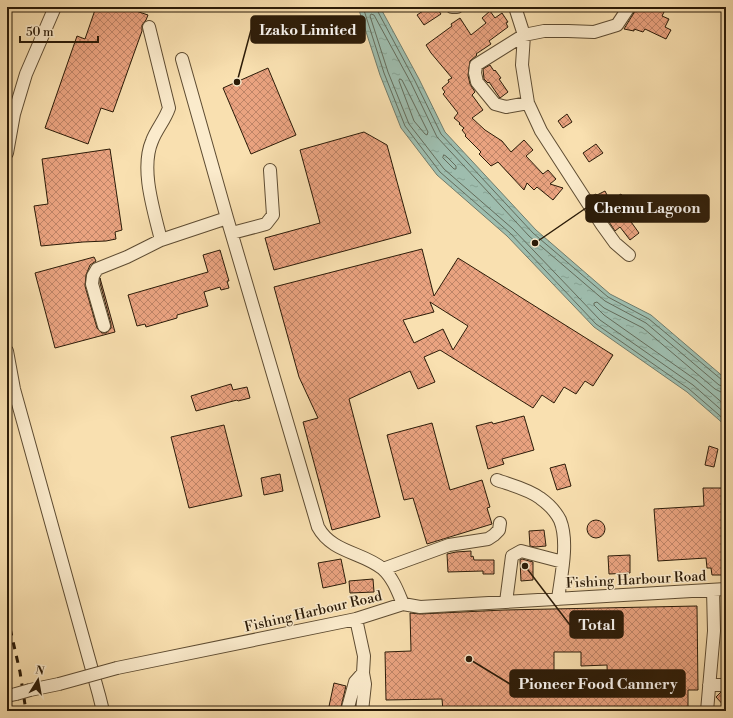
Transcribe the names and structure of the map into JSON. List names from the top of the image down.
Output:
{
  "streets": {
    "street": ["Fishing Harbour Road"]
  },
  "places": [
    "Izako Limited",
    "Chemu Lagoon",
    "Total",
    "Pioneer Food Cannery"
  ],
  "scale_bar": "50 m",
  "north": "top"
}
